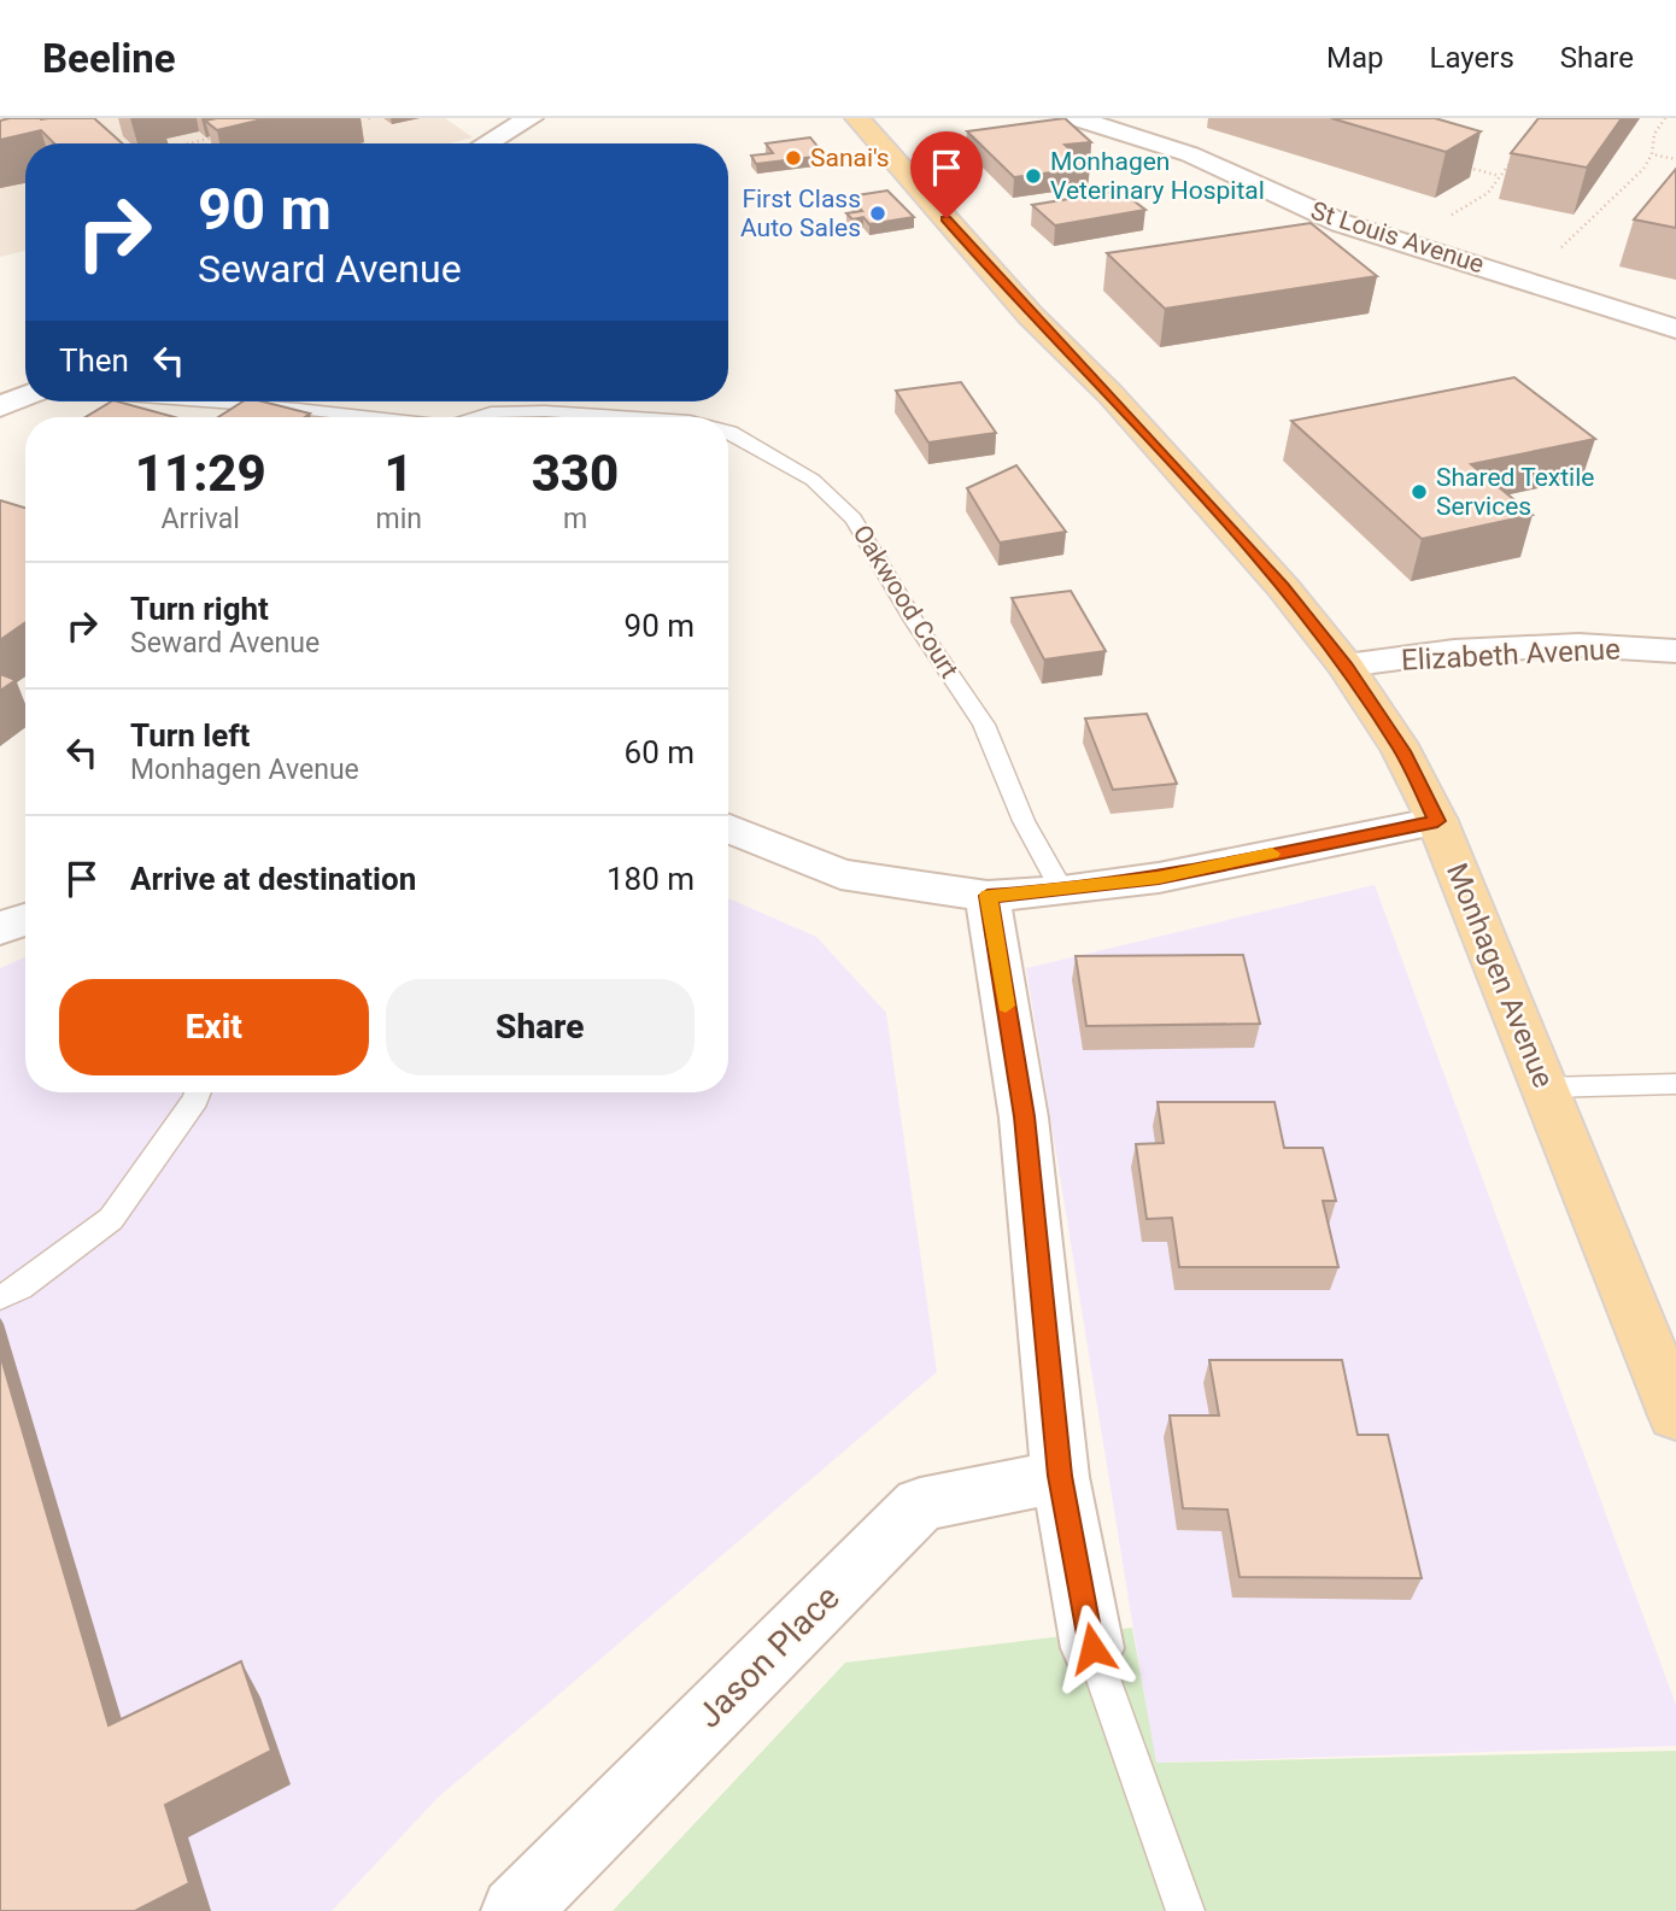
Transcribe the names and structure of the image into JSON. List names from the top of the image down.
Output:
{
  "streets": {
    "main road": ["Monhagen Avenue"],
    "street": ["St Louis Avenue", "Elizabeth Avenue", "Jason Place"],
    "lane": ["Oakwood Court"]
  },
  "crossings": [
    ["Elizabeth Avenue", "Monhagen Avenue"]
  ],
  "places": [
    "Sanai's",
    "Monhagen Veterinary Hospital",
    "First Class Auto Sales",
    "Shared Textile Services"
  ],
  "page": {
    "header": "Beeline",
    "nav": ["Map", "Layers", "Share"],
    "turn": ["90 m", "Seward Avenue"],
    "then": "Then",
    "eta": [
      "11:29",
      "Arrival",
      "1",
      "min",
      "330",
      "m"
    ],
    "list": [
      {
        "name": "Turn right",
        "note": "Seward Avenue",
        "value": "90 m"
      },
      {
        "name": "Turn left",
        "note": "Monhagen Avenue",
        "value": "60 m"
      },
      {
        "name": "Arrive at destination",
        "value": "180 m"
      }
    ],
    "buttons": ["Exit", "Share"]
  }
}
